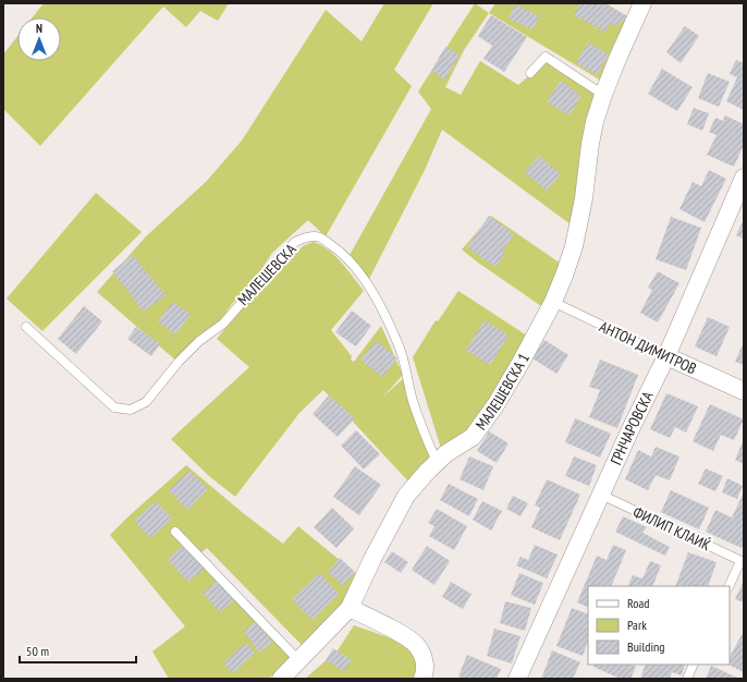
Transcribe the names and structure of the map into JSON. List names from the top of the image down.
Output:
{
  "streets": {
    "street": ["АНТОН ДИМИТРОВ", "МАЛЕШЕВСКА 1", "ГРНЧАРОВСКА"],
    "lane": ["МАЛЕШЕВСКА", "ФИЛИП КЛАИЌ"]
  },
  "crossings": [
    ["МАЛЕШЕВСКА", "МАЛЕШЕВСКА 1"],
    ["АНТОН ДИМИТРОВ", "МАЛЕШЕВСКА 1"],
    ["АНТОН ДИМИТРОВ", "ГРНЧАРОВСКА"],
    ["ГРНЧАРОВСКА", "ФИЛИП КЛАИЌ"]
  ],
  "legend": ["Road", "Park", "Building"],
  "scale_bar": "50 m",
  "north": "top"
}
